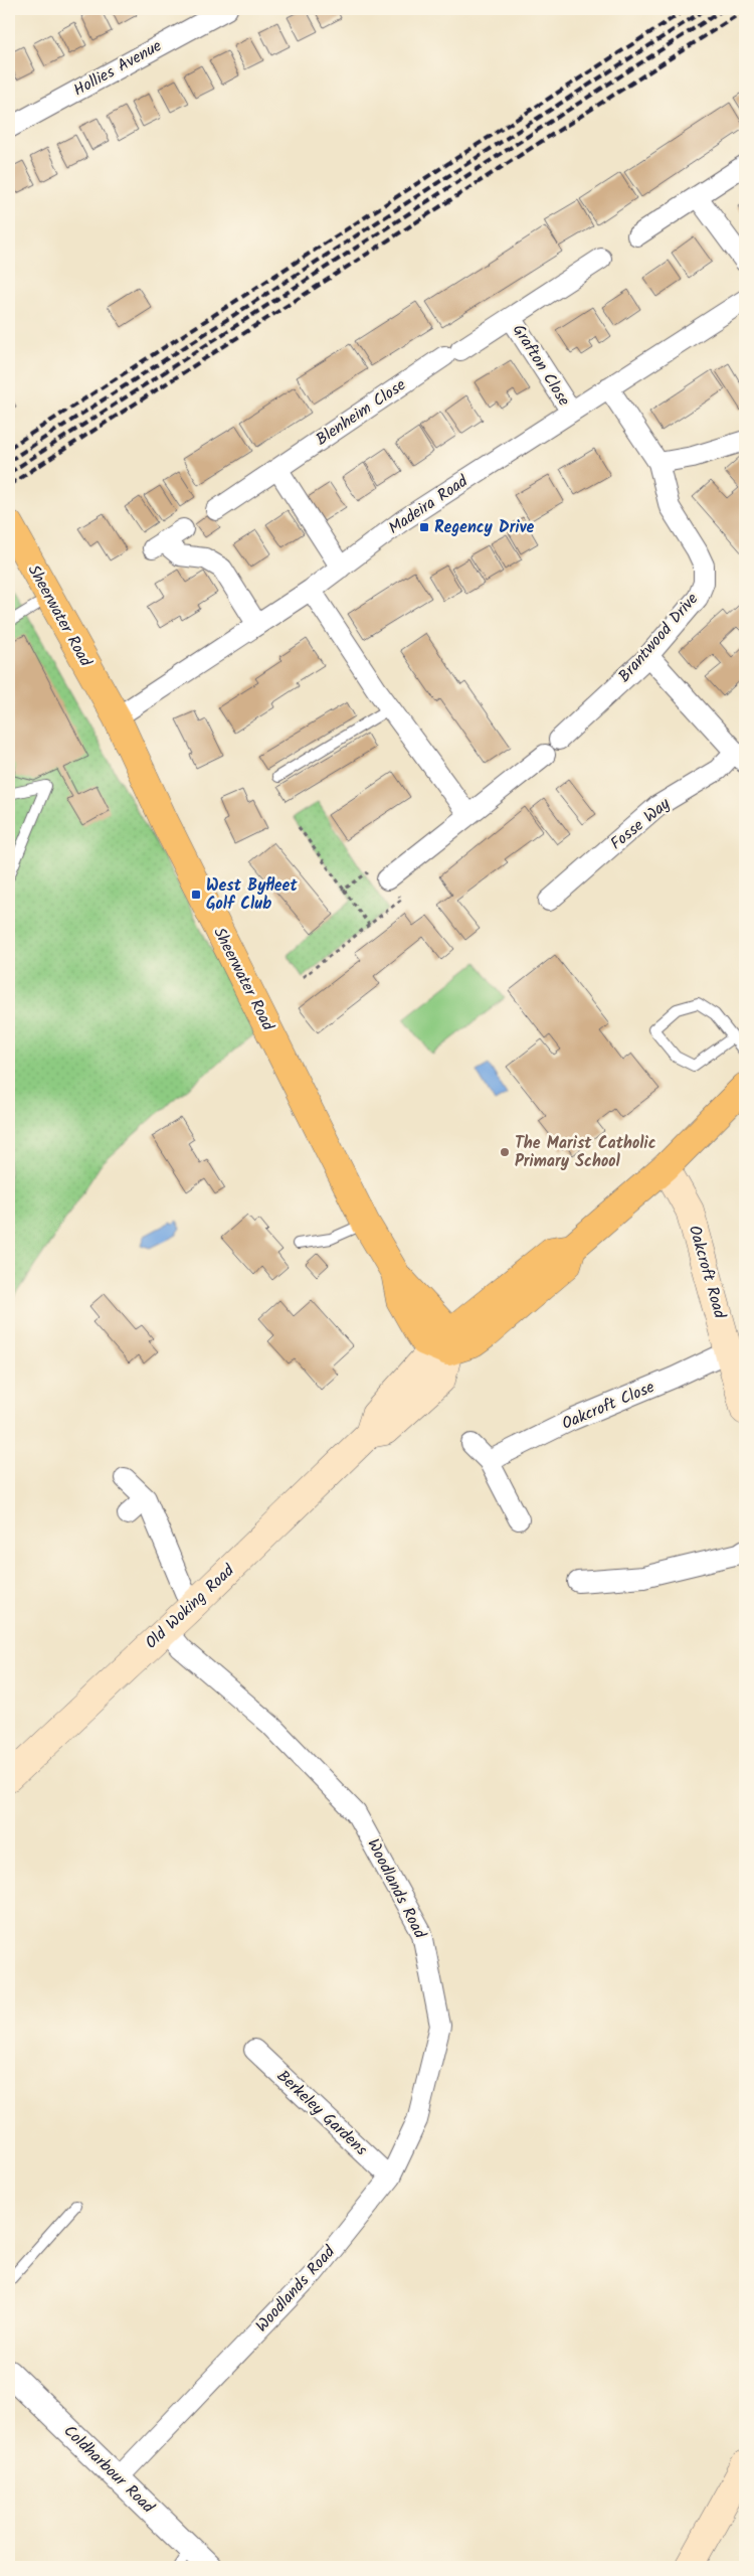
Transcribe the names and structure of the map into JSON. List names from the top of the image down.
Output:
{
  "streets": {
    "main road": ["Sheerwater Road", "Oakcroft Road", "Old Woking Road"],
    "street": [
      "Hollies Avenue",
      "Grafton Close",
      "Blenheim Close",
      "Madeira Road",
      "Brantwood Drive",
      "Fosse Way",
      "Oakcroft Close",
      "Woodlands Road",
      "Berkeley Gardens",
      "Coldharbour Road"
    ]
  },
  "crossings": [
    ["Grafton Close", "Blenheim Close"],
    ["Grafton Close", "Madeira Road"],
    ["Madeira Road", "Sheerwater Road"],
    ["Madeira Road", "Brantwood Drive"],
    ["Sheerwater Road", "Old Woking Road"],
    ["Oakcroft Road", "Oakcroft Close"],
    ["Old Woking Road", "Woodlands Road"],
    ["Woodlands Road", "Berkeley Gardens"],
    ["Woodlands Road", "Coldharbour Road"]
  ],
  "places": {
    "transit": ["Regency Drive", "West Byfleet Golf Club"],
    "other": ["The Marist Catholic Primary School"]
  }
}
